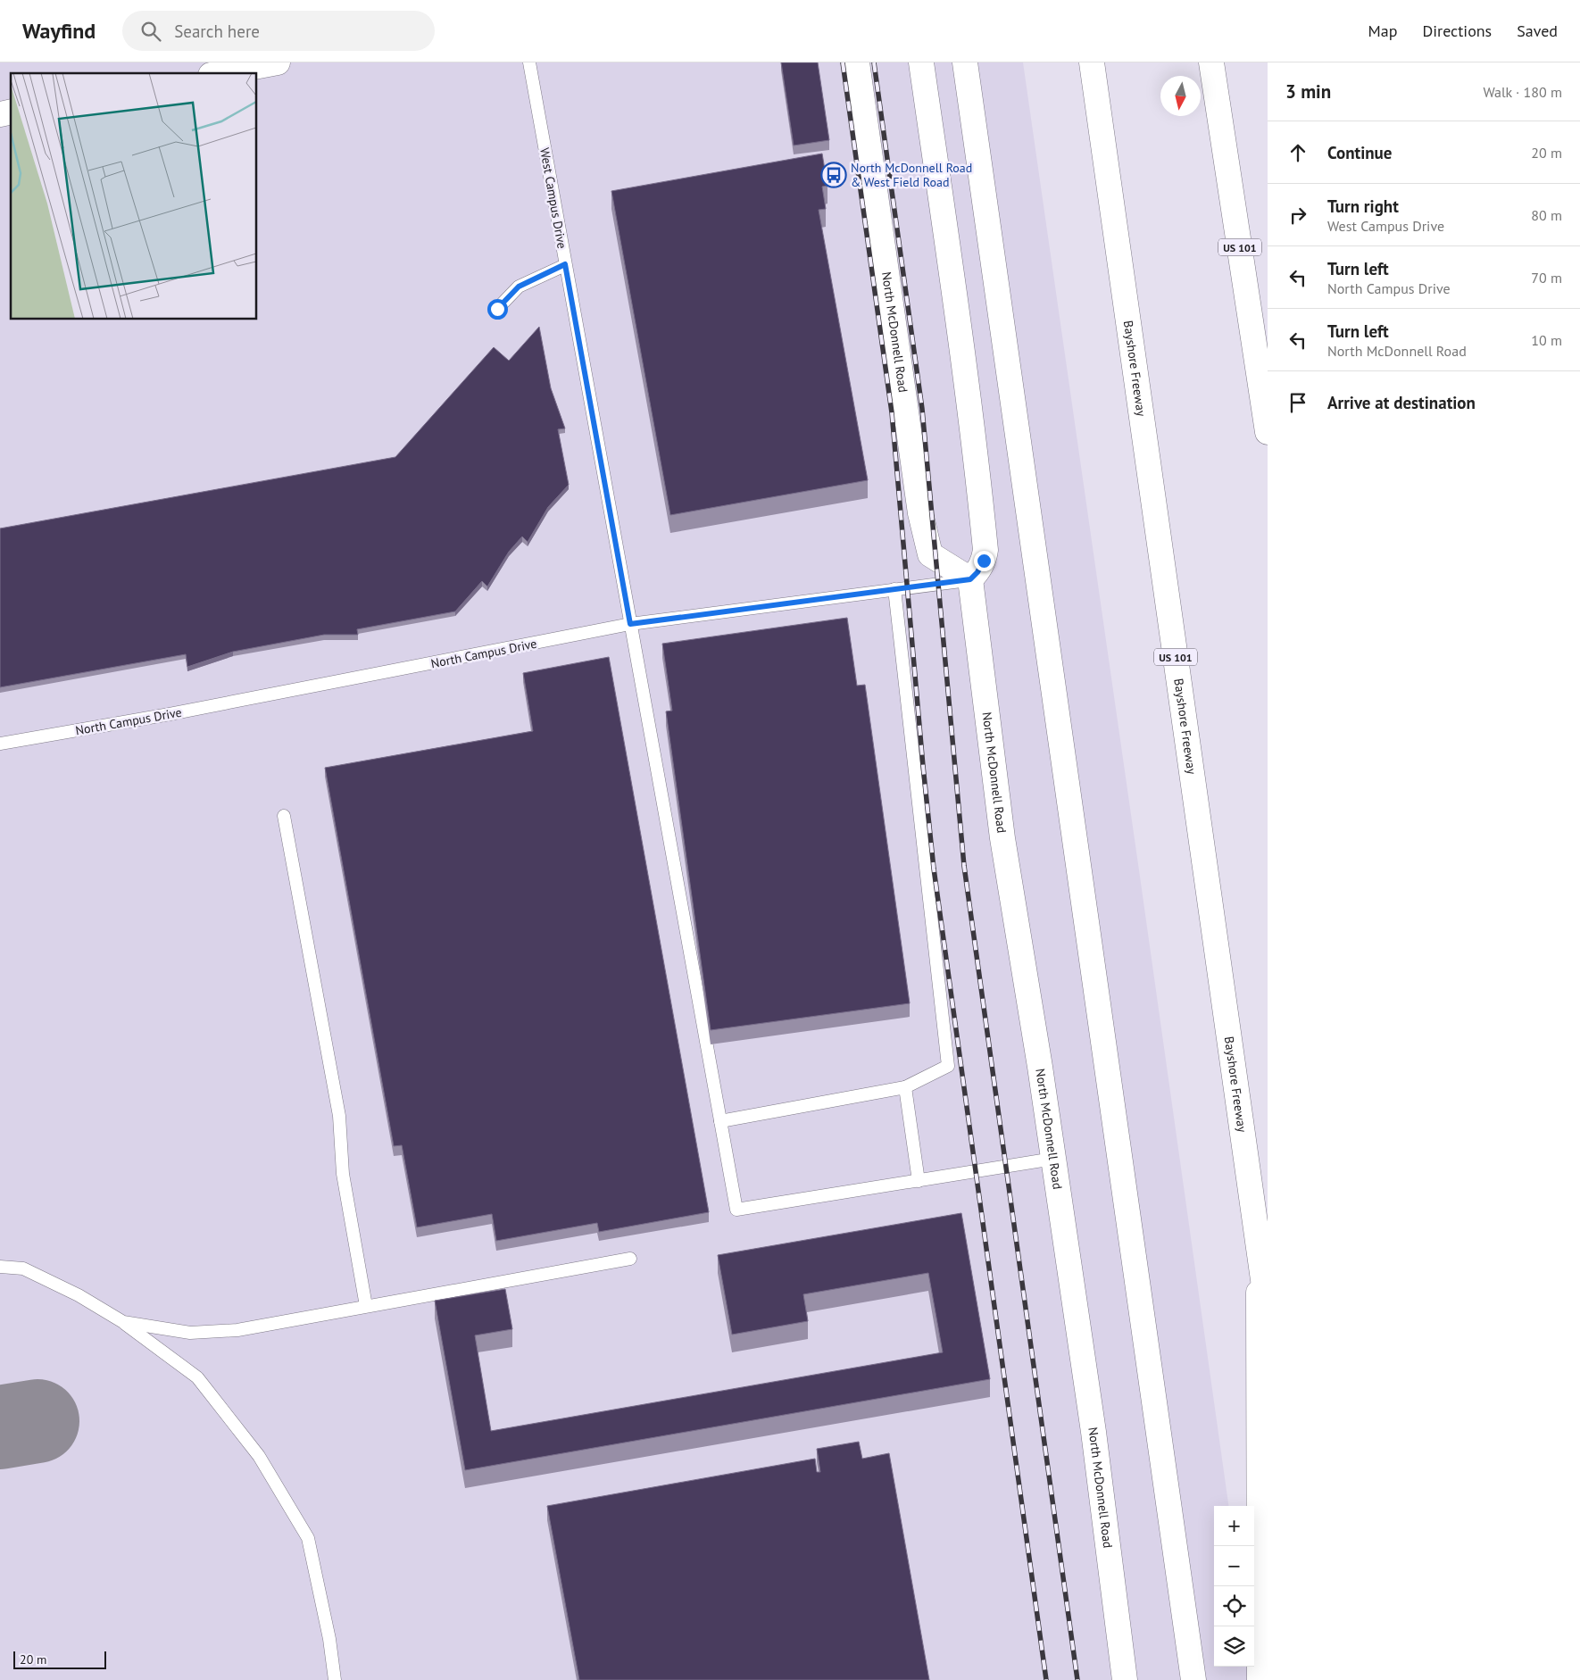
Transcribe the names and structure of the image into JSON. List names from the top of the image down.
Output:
{
  "streets": {
    "main road": ["US 101", "North McDonnell Road", "Bayshore Freeway"],
    "lane": ["West Campus Drive", "North Campus Drive"]
  },
  "crossings": [
    ["West Campus Drive", "North Campus Drive"],
    ["North McDonnell Road", "North Campus Drive"]
  ],
  "places": {
    "bus stop": ["North McDonnell Road & West Field Road"]
  },
  "scale_bar": "20 m",
  "north": "bottom",
  "page": {
    "header": "Wayfind",
    "search": "Search here",
    "nav": ["Map", "Directions", "Saved"],
    "heading": ["3 min", "Walk · 180 m"],
    "list": [
      ["Continue", "20 m"],
      ["Turn right", "West Campus Drive", "80 m"],
      ["Turn left", "North Campus Drive", "70 m"],
      ["Turn left", "North McDonnell Road", "10 m"],
      "Arrive at destination"
    ],
    "map_buttons": ["+", "−"],
    "scale": "20 m"
  }
}
